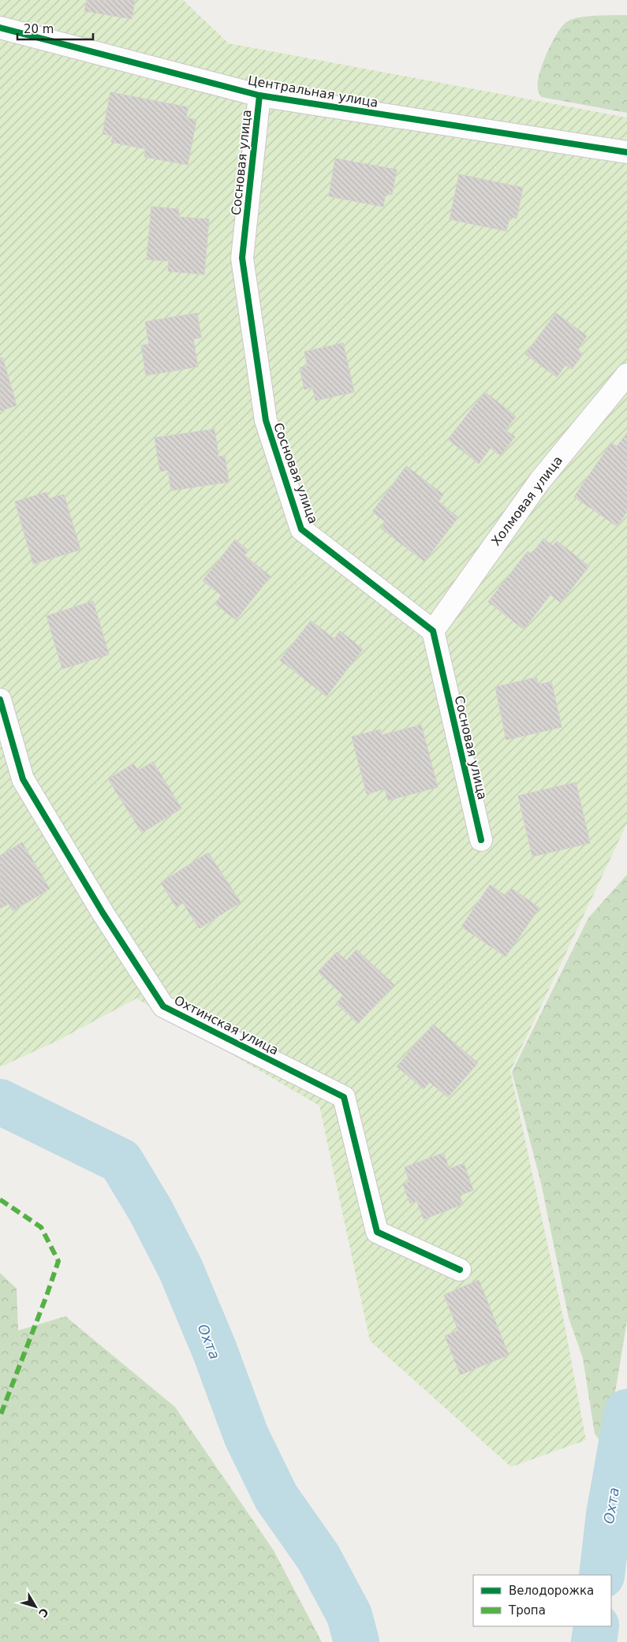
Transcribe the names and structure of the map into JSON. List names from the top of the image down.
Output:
{
  "streets": {
    "street": [
      "Центральная улица",
      "Сосновая улица",
      "Холмовая улица",
      "Охтинская улица"
    ]
  },
  "crossings": [
    ["Центральная улица", "Сосновая улица"],
    ["Сосновая улица", "Холмовая улица"]
  ],
  "water": ["Охта"],
  "legend": ["Велодорожка", "Тропа"],
  "scale_bar": "20 m",
  "north": "bottom right"
}
